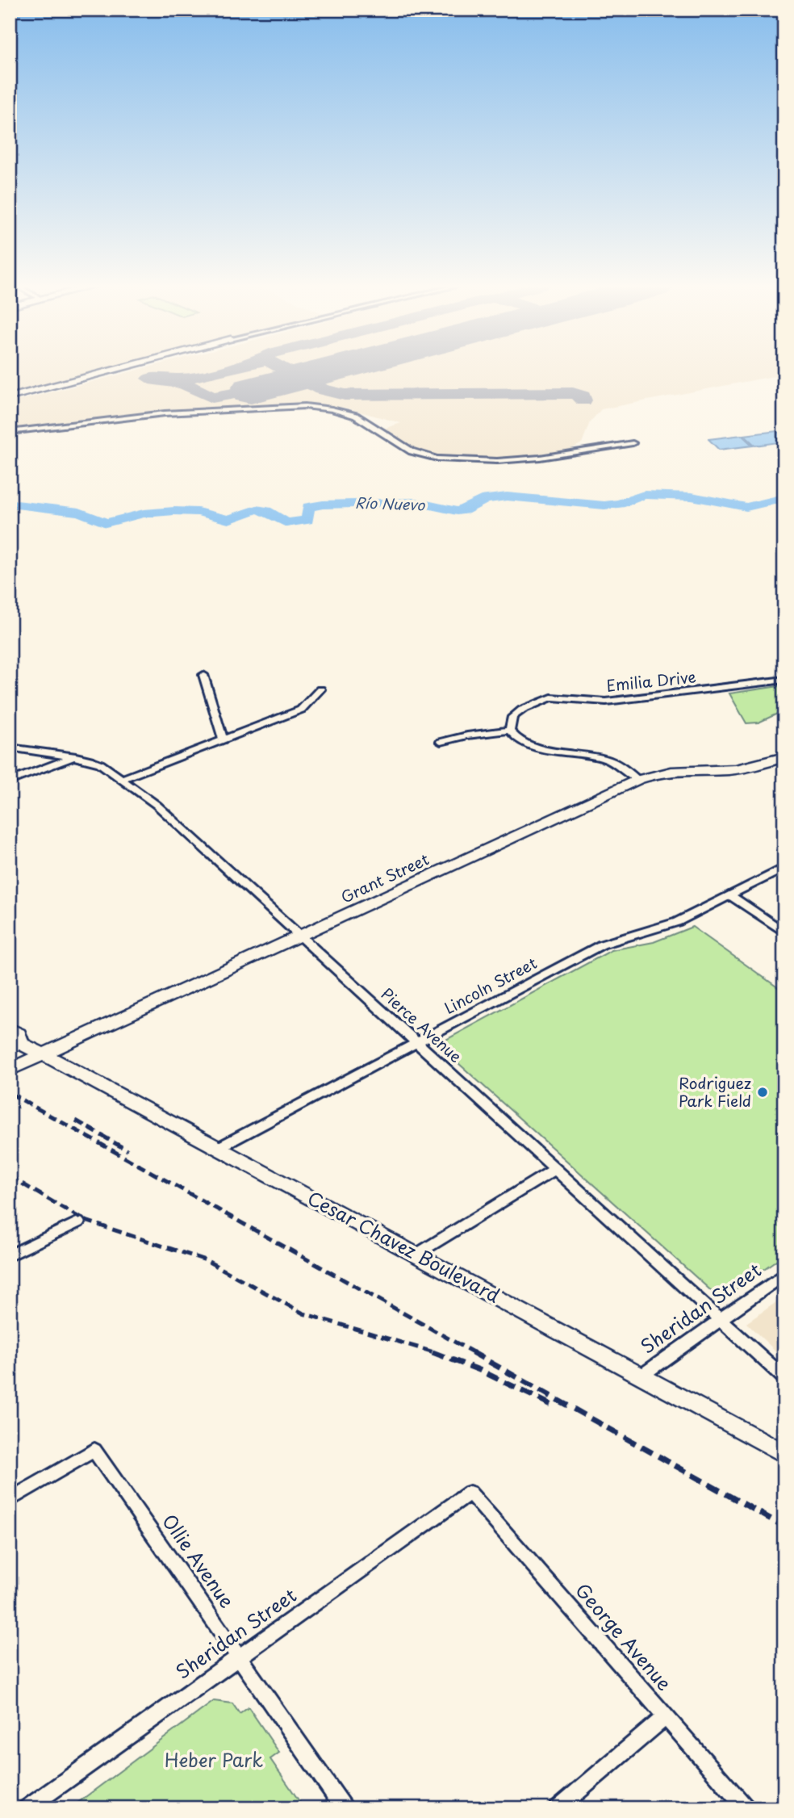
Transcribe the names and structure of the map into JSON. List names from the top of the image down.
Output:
{
  "streets": {
    "street": [
      "Emilia Drive",
      "Grant Street",
      "Lincoln Street",
      "Pierce Avenue",
      "Cesar Chavez Boulevard",
      "Sheridan Street",
      "Ollie Avenue",
      "George Avenue"
    ]
  },
  "crossings": [
    ["Grant Street", "Pierce Avenue"],
    ["Grant Street", "Cesar Chavez Boulevard"],
    ["Lincoln Street", "Pierce Avenue"],
    ["Lincoln Street", "Cesar Chavez Boulevard"],
    ["Pierce Avenue", "Sheridan Street"],
    ["Cesar Chavez Boulevard", "Sheridan Street"],
    ["Sheridan Street", "Ollie Avenue"],
    ["Sheridan Street", "George Avenue"]
  ],
  "water": ["Río Nuevo"],
  "parks": ["Heber Park"],
  "places": ["Rodriguez Park Field"]
}
